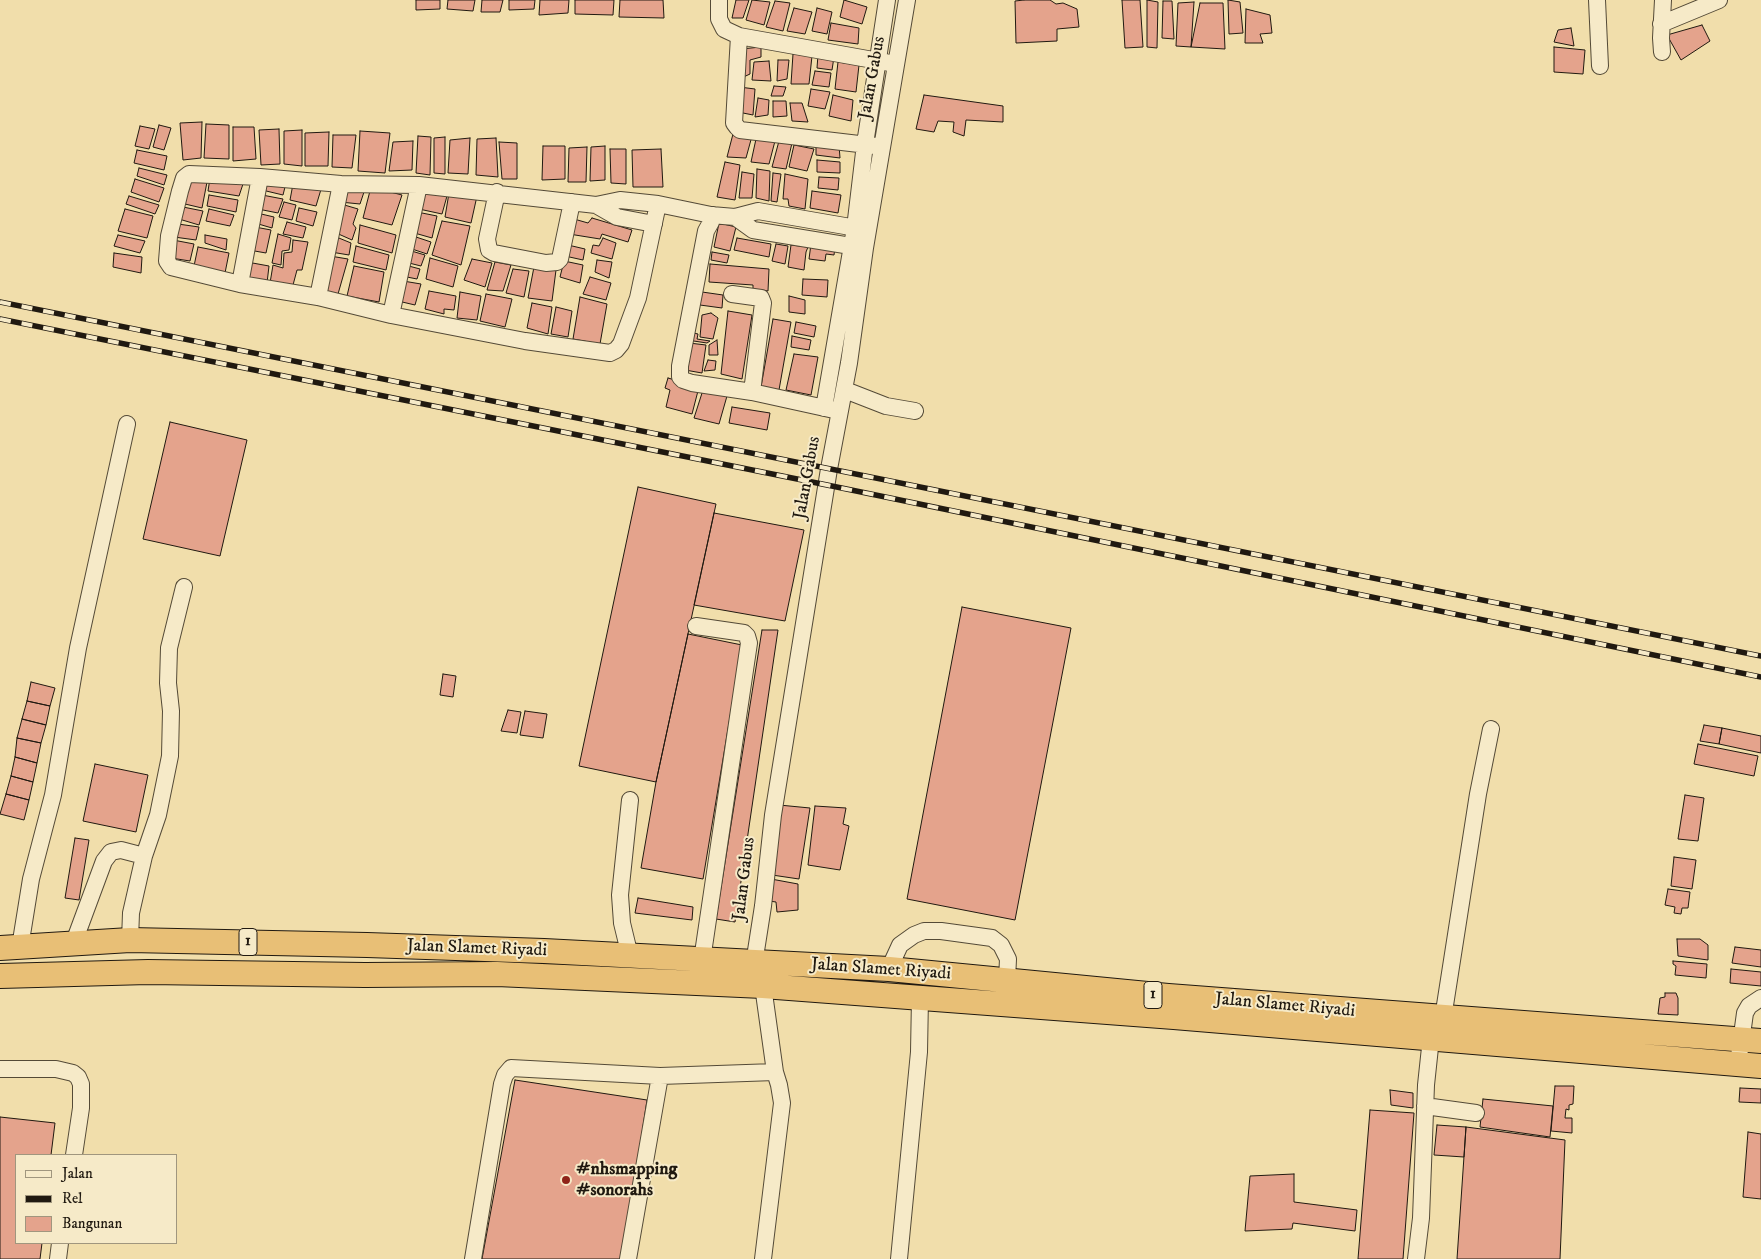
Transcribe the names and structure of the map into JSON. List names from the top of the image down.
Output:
{
  "streets": {
    "highway": ["1", "Jalan Slamet Riyadi"],
    "street": ["Jalan Gabus"]
  },
  "crossings": [
    ["Jalan Gabus", "Jalan Slamet Riyadi"]
  ],
  "places": ["#nhsmapping #sonorahs"],
  "legend": ["Jalan", "Rel", "Bangunan"]
}
